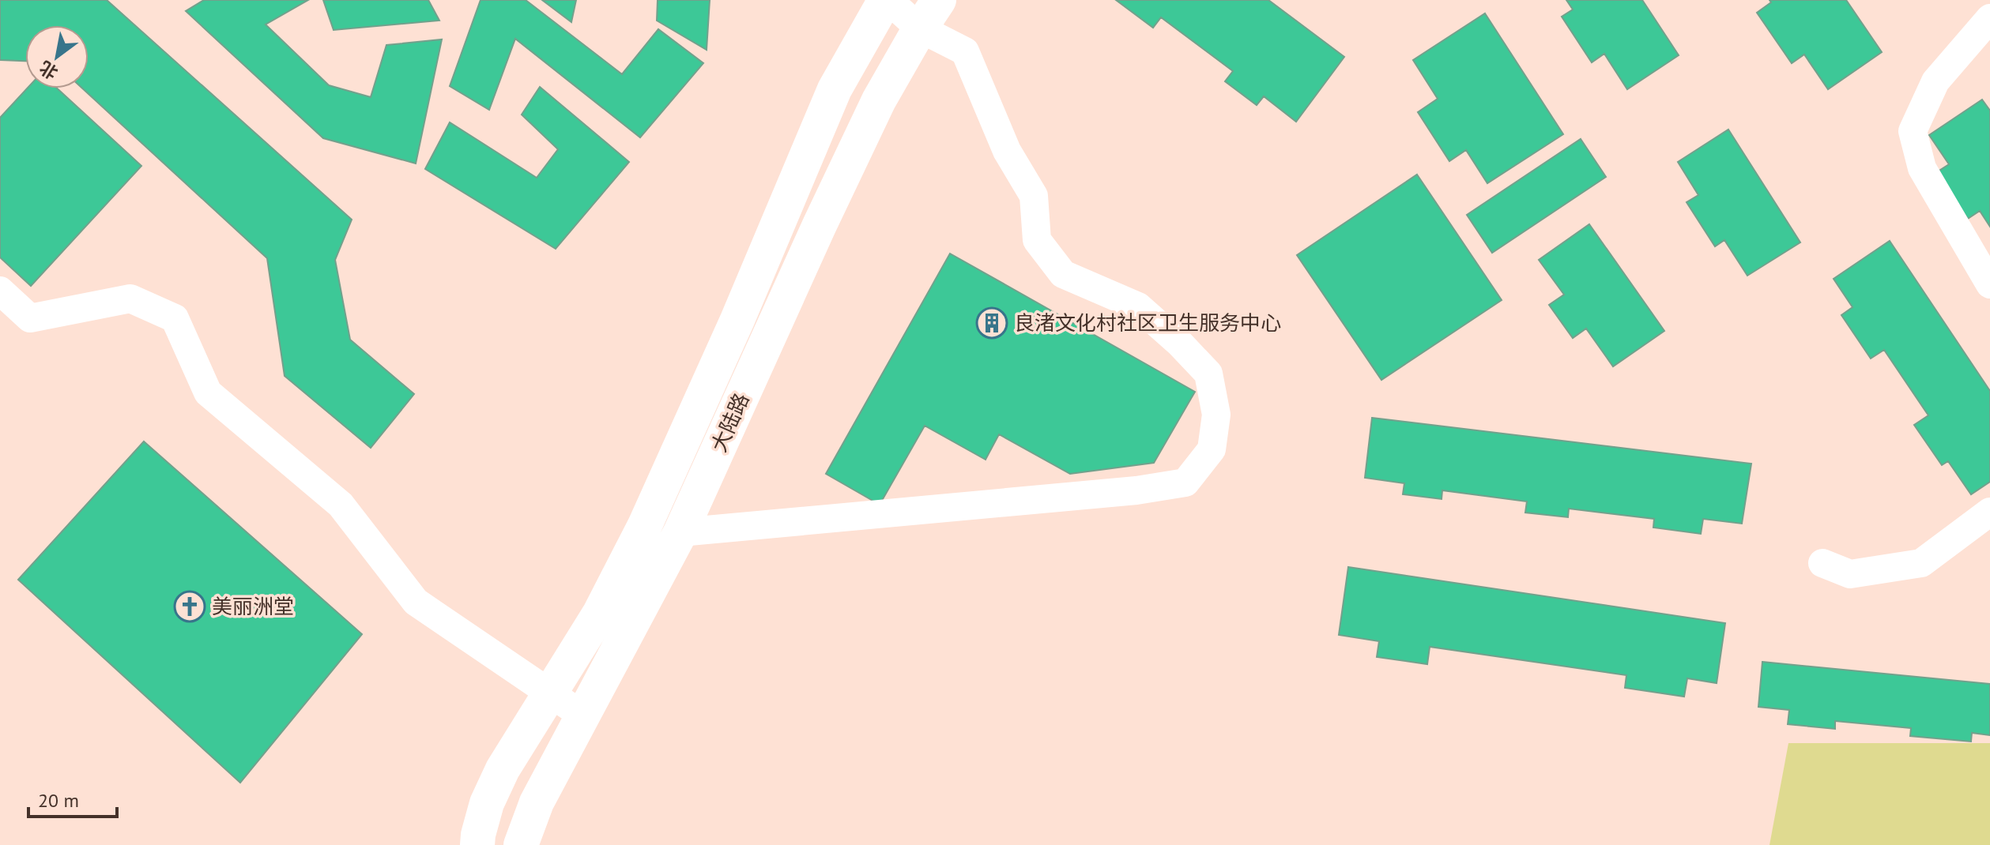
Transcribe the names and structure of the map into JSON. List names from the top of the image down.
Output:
{
  "streets": {
    "main road": ["大陆路"]
  },
  "places": {
    "building": ["良渚文化村社区卫生服务中心"],
    "church": ["美丽洲堂"]
  },
  "scale_bar": "20 m",
  "north": "bottom left"
}
